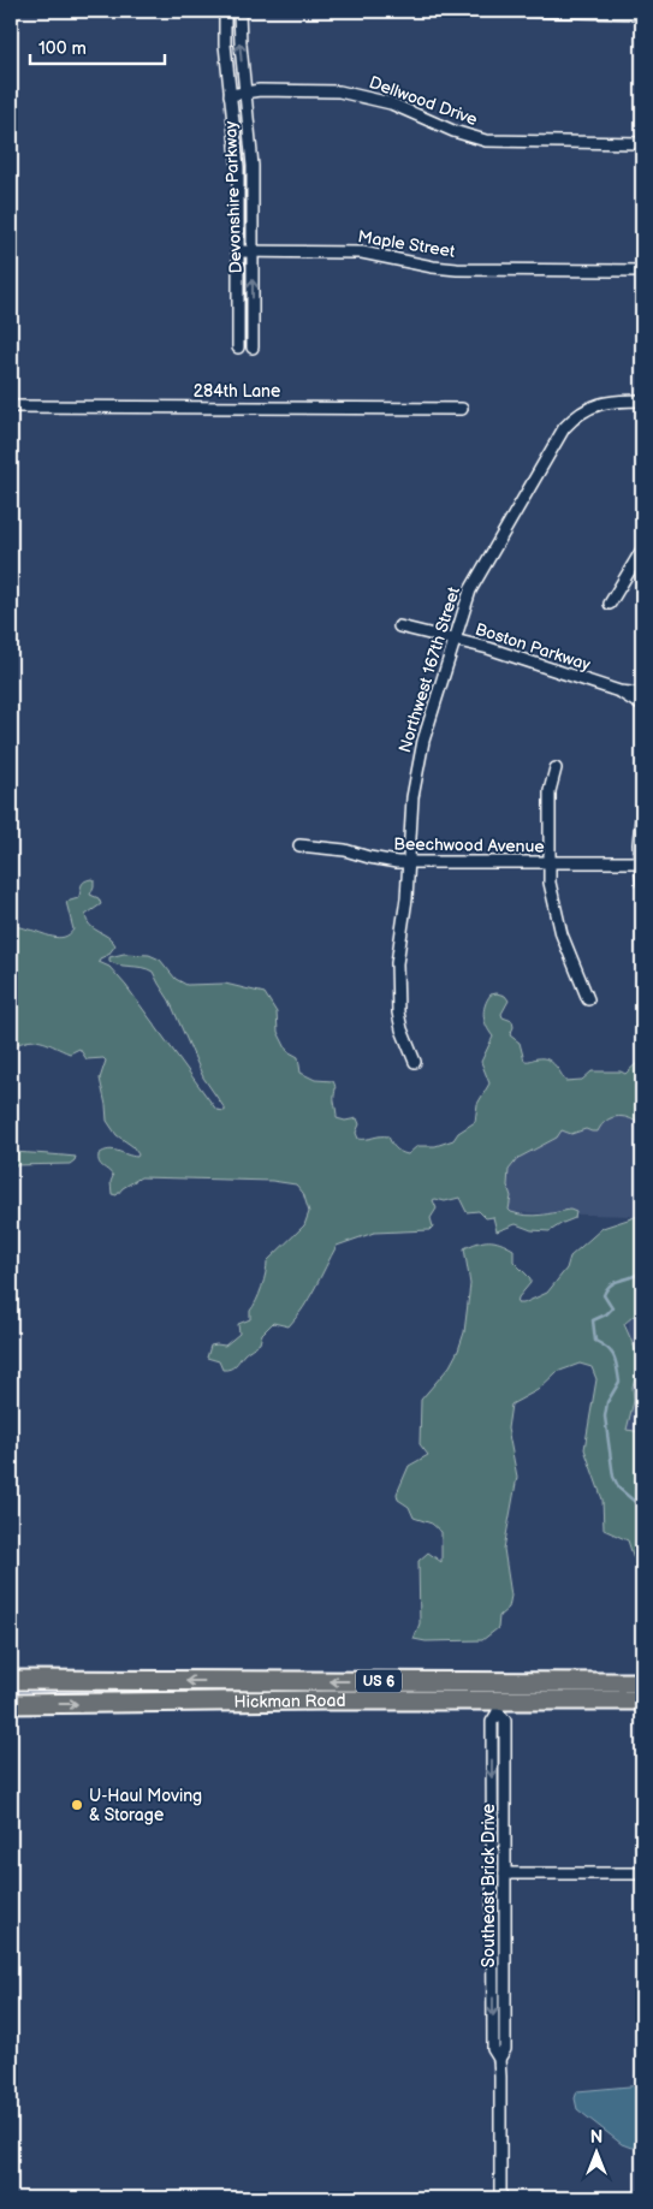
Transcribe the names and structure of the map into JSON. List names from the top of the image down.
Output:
{
  "streets": {
    "highway": ["US 6", "Hickman Road"],
    "street": [
      "Dellwood Drive",
      "Devonshire Parkway",
      "Maple Street",
      "284th Lane",
      "Boston Parkway",
      "Northwest 167th Street",
      "Beechwood Avenue",
      "Southeast Brick Drive"
    ]
  },
  "crossings": [
    ["Dellwood Drive", "Devonshire Parkway"],
    ["Devonshire Parkway", "Maple Street"],
    ["Boston Parkway", "Northwest 167th Street"],
    ["Northwest 167th Street", "Beechwood Avenue"],
    ["Hickman Road", "Southeast Brick Drive"]
  ],
  "places": ["U-Haul Moving & Storage"],
  "scale_bar": "100 m",
  "north": "top"
}
